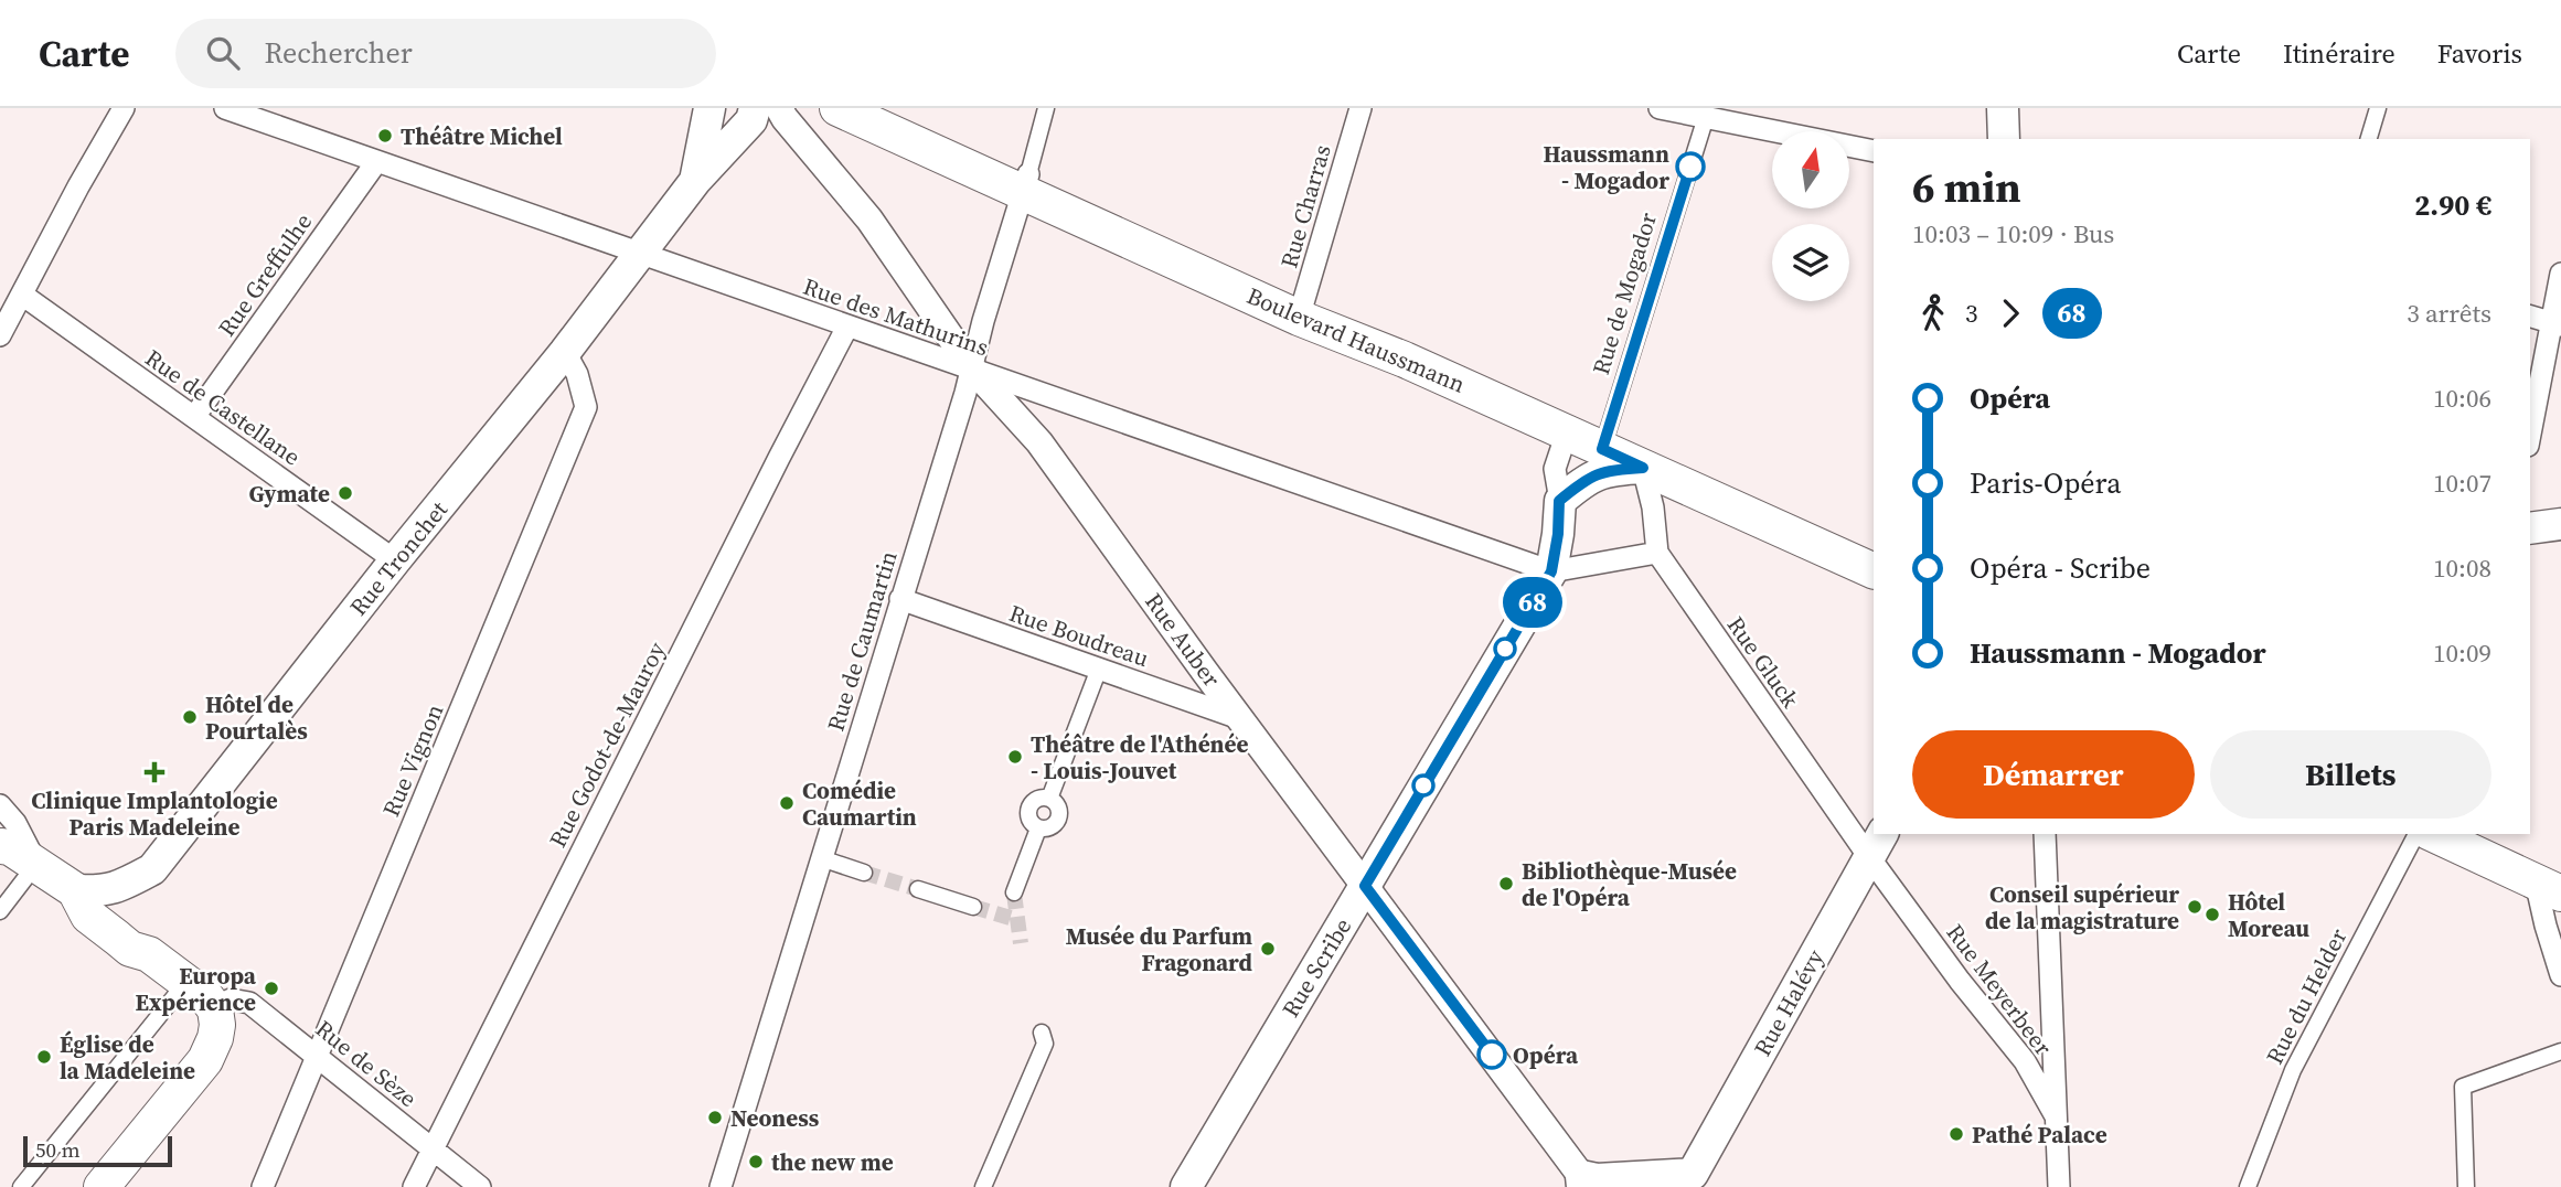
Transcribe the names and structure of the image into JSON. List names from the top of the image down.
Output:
{
  "streets": {
    "main road": [
      "Boulevard Haussmann",
      "Rue Tronchet",
      "Rue Scribe",
      "Rue Halévy"
    ],
    "street": [
      "Rue Charras",
      "Rue Greffulhe",
      "Rue de Mogador",
      "Rue des Mathurins",
      "Rue de Castellane",
      "Rue Boudreau",
      "Rue Auber",
      "Rue de Caumartin",
      "Rue Gluck",
      "Rue Godot-de-Mauroy",
      "Rue Vignon",
      "Rue Meyerbeer",
      "Rue du Helder",
      "Rue de Sèze"
    ]
  },
  "crossings": [
    ["Rue Charras", "Boulevard Haussmann"],
    ["Rue Greffulhe", "Rue des Mathurins"],
    ["Rue Greffulhe", "Rue de Castellane"],
    ["Rue de Mogador", "Boulevard Haussmann"],
    ["Rue des Mathurins", "Rue Tronchet"],
    ["Rue des Mathurins", "Rue Auber"],
    ["Rue des Mathurins", "Rue de Caumartin"],
    ["Rue des Mathurins", "Rue Godot-de-Mauroy"],
    ["Rue des Mathurins", "Rue Scribe"],
    ["Boulevard Haussmann", "Rue de Caumartin"],
    ["Rue de Castellane", "Rue Tronchet"],
    ["Rue Tronchet", "Rue Vignon"],
    ["Rue Boudreau", "Rue Auber"],
    ["Rue Boudreau", "Rue de Caumartin"],
    ["Rue Auber", "Rue de Caumartin"],
    ["Rue Auber", "Rue Scribe"],
    ["Rue Gluck", "Rue Meyerbeer"],
    ["Rue Gluck", "Rue Halévy"],
    ["Rue Godot-de-Mauroy", "Rue de Sèze"],
    ["Rue Vignon", "Rue de Sèze"],
    ["Rue Meyerbeer", "Rue Halévy"]
  ],
  "places": {
    "other": [
      "Théâtre Michel",
      "Haussmann - Mogador",
      "Gymate",
      "Hôtel de Pourtalès",
      "Théâtre de l'Athénée - Louis-Jouvet",
      "Comédie Caumartin",
      "Bibliothèque-Musée de l'Opéra",
      "Conseil supérieur de la magistrature",
      "Hôtel Moreau",
      "Musée du Parfum Fragonard",
      "Europa Expérience",
      "Opéra",
      "Église de la Madeleine",
      "Neoness",
      "Pathé Palace",
      "the new me"
    ],
    "health": ["Clinique Implantologie Paris Madeleine"]
  },
  "lines": ["bus line 68"],
  "scale_bar": "50 m",
  "north": "top",
  "page": {
    "header": "Carte",
    "search": "Rechercher",
    "nav": ["Carte", "Itinéraire", "Favoris"],
    "on_map": "68",
    "heading": ["6 min", "10:03 – 10:09 · Bus", "2.90 €"],
    "legs": ["3", "68", "3 arrêts"],
    "list": [
      {
        "name": "Opéra",
        "value": "10:06"
      },
      {
        "name": "Paris-Opéra",
        "value": "10:07"
      },
      {
        "name": "Opéra - Scribe",
        "value": "10:08"
      },
      {
        "name": "Haussmann - Mogador",
        "value": "10:09"
      }
    ],
    "buttons": ["Démarrer", "Billets"],
    "scale": "50 m"
  }
}
